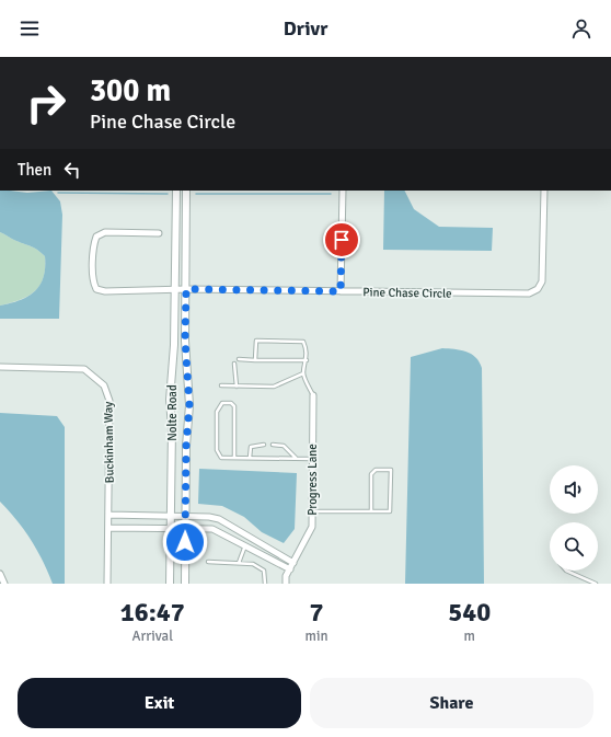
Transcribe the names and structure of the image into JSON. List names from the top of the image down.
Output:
{
  "streets": {
    "street": [
      "Pine Chase Circle",
      "Nolte Road",
      "Buckinham Way",
      "Progress Lane"
    ]
  },
  "crossings": [
    ["Pine Chase Circle", "Nolte Road"]
  ],
  "page": {
    "header": "Drivr",
    "turn": ["300 m", "Pine Chase Circle"],
    "then": "Then",
    "eta": [
      "16:47",
      "Arrival",
      "7",
      "min",
      "540",
      "m"
    ],
    "buttons": ["Exit", "Share"]
  }
}
